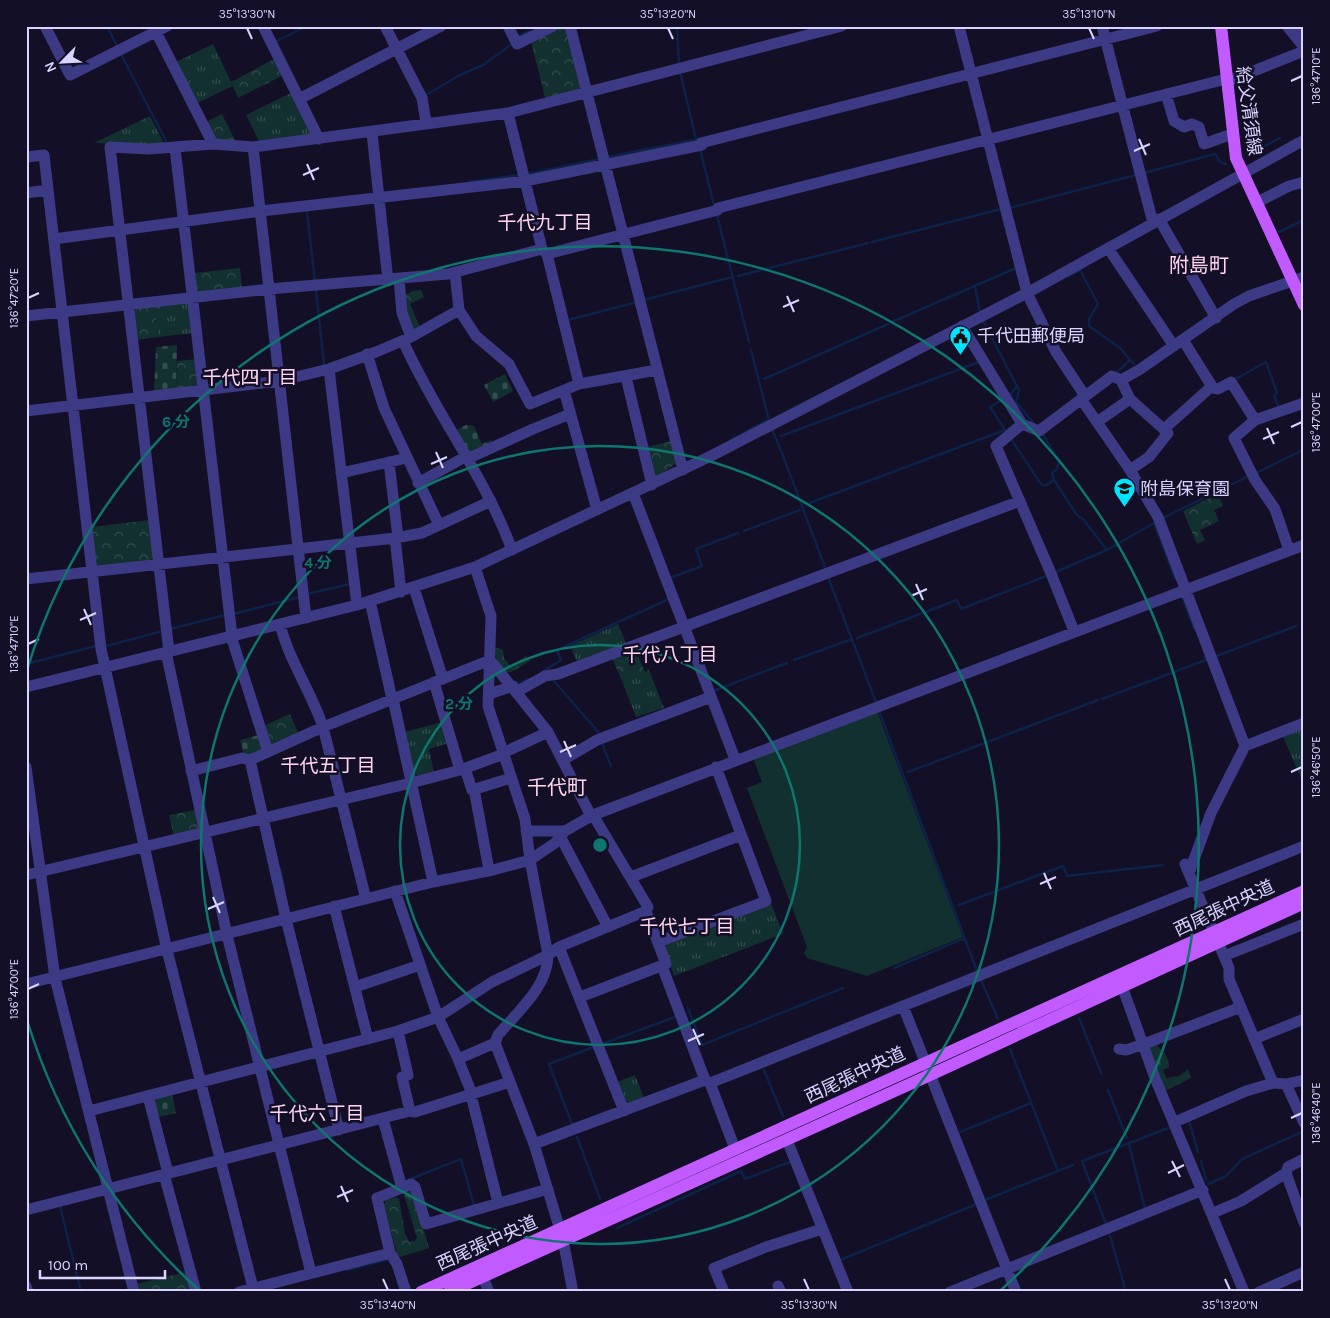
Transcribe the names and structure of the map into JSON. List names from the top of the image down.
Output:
{
  "streets": {
    "main road": ["給父清須線", "西尾張中央道"]
  },
  "districts": [
    "千代九丁目",
    "附島町",
    "千代四丁目",
    "千代八丁目",
    "千代五丁目",
    "千代町",
    "千代七丁目",
    "千代六丁目"
  ],
  "places": {
    "public building": ["千代田郵便局"],
    "school or university": ["附島保育園"]
  },
  "scale_bar": "100 m",
  "north": "bottom left",
  "coordinates": [
    "35°13'30\"N",
    "35°13'20\"N",
    "35°13'10\"N",
    "136°47'10\"E",
    "136°47'20\"E",
    "136°47'00\"E",
    "136°46'50\"E",
    "136°46'40\"E",
    "35°13'40\"N"
  ],
  "rings": ["6 分", "4 分", "2 分"]
}
